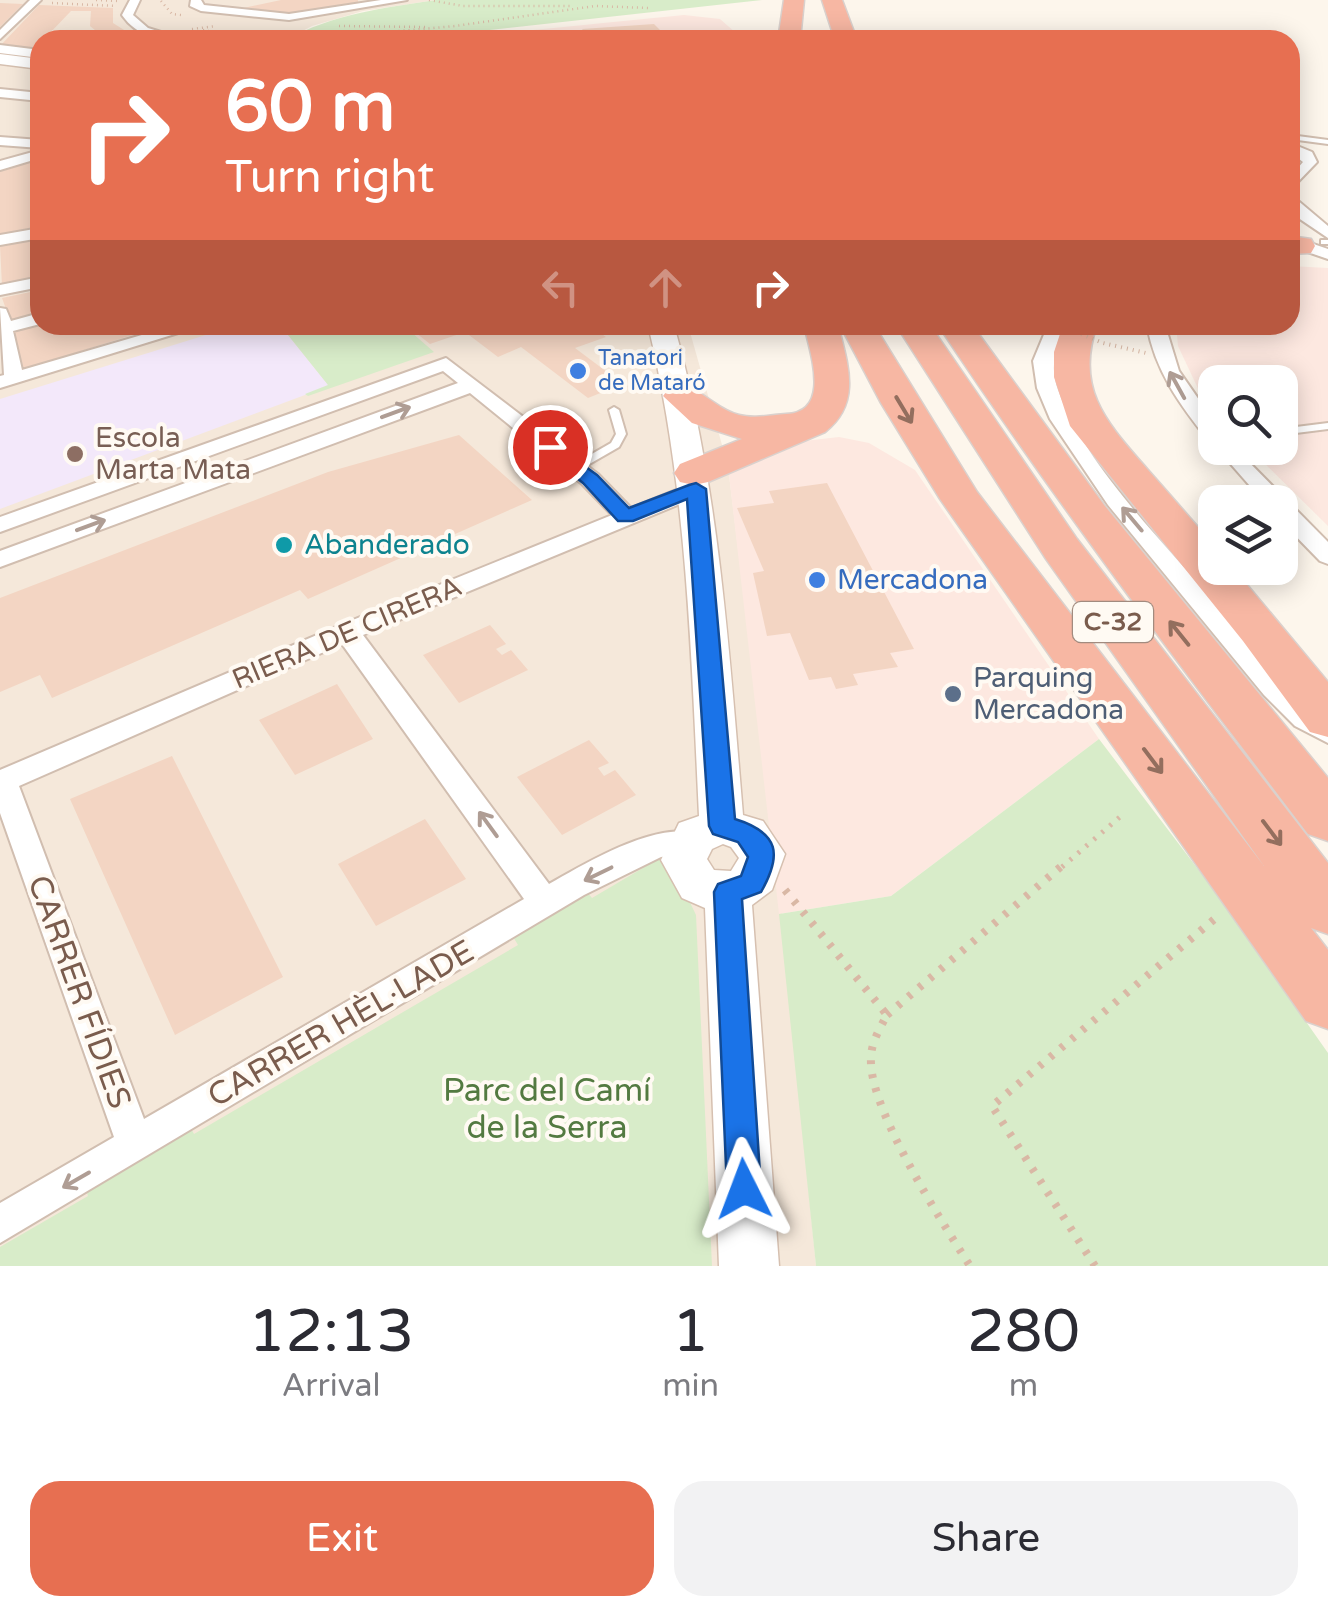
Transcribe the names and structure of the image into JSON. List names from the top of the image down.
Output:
{
  "streets": {
    "highway": ["C-32"],
    "street": ["RIERA DE CIRERA", "CARRER FÍDIES", "CARRER HÈL·LADE"]
  },
  "crossings": [
    ["RIERA DE CIRERA", "CARRER FÍDIES"],
    ["CARRER FÍDIES", "CARRER HÈL·LADE"]
  ],
  "one_way": ["CARRER HÈL·LADE"],
  "parks": ["Parc del Camí de la Serra"],
  "places": [
    "Tanatori de Mataró",
    "Escola Marta Mata",
    "Abanderado",
    "Mercadona",
    "Parquing Mercadona"
  ],
  "page": {
    "turn": ["60 m", "Turn right"],
    "eta": [
      "12:13",
      "Arrival",
      "1",
      "min",
      "280",
      "m"
    ],
    "buttons": ["Exit", "Share"]
  }
}
